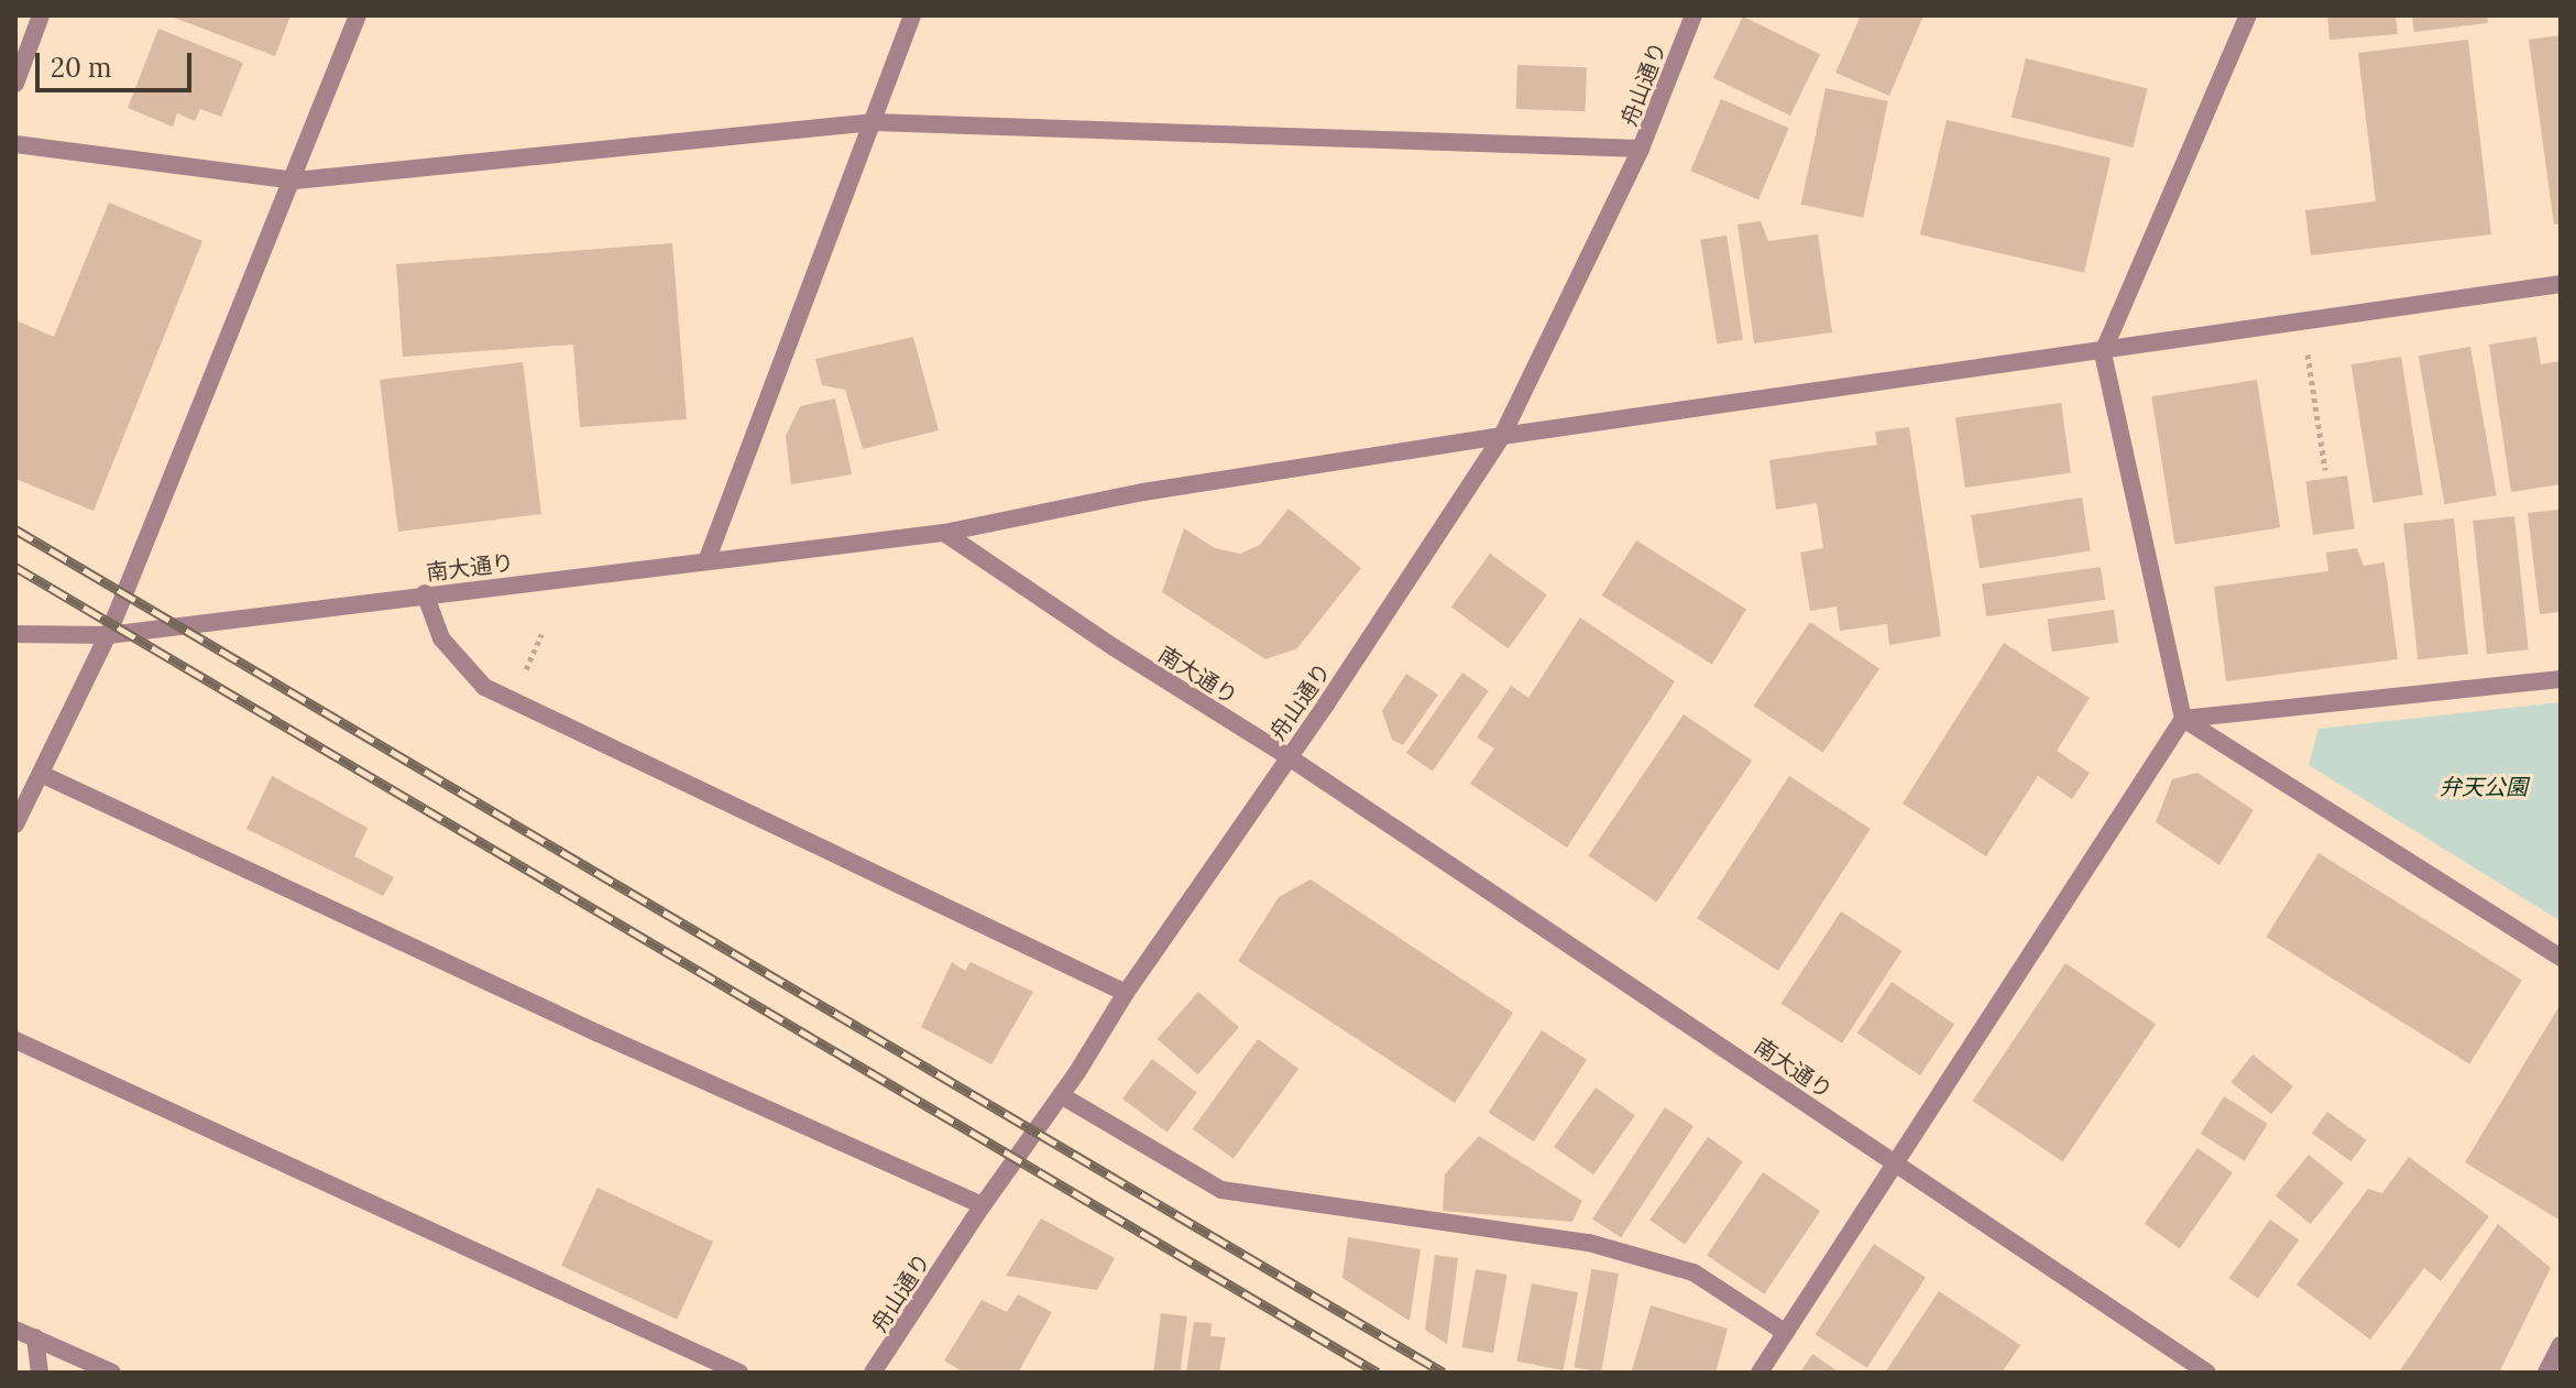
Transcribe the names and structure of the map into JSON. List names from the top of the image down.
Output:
{
  "streets": {
    "street": ["舟山通り", "南大通り"]
  },
  "crossings": [
    ["舟山通り", "南大通り"]
  ],
  "parks": ["弁天公園"],
  "scale_bar": "20 m"
}
